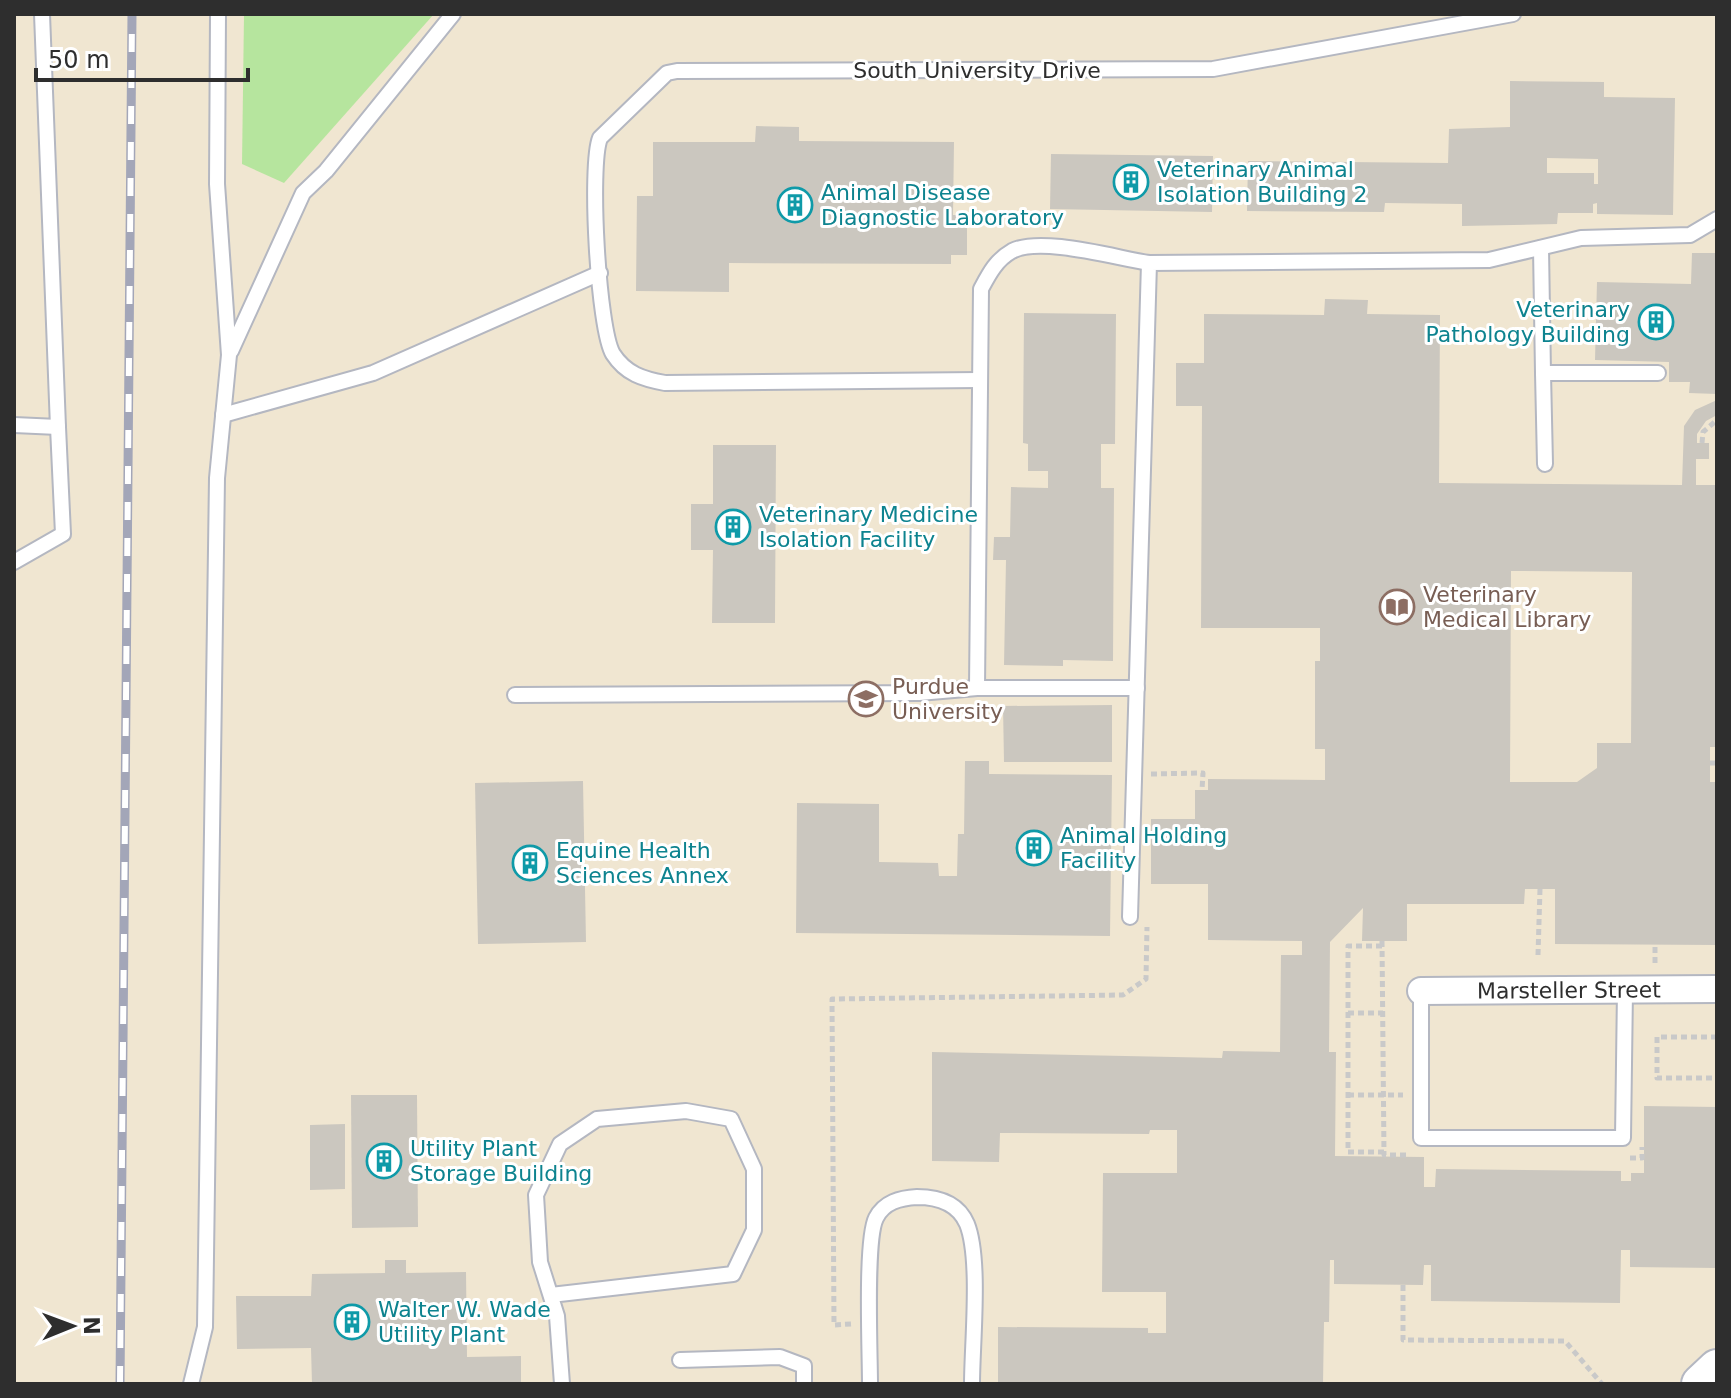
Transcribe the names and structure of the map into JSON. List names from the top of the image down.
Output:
{
  "streets": {
    "street": ["Marsteller Street"],
    "lane": ["South University Drive"]
  },
  "places": {
    "building": [
      "Veterinary Animal Isolation Building 2",
      "Animal Disease Diagnostic Laboratory",
      "Veterinary Pathology Building",
      "Veterinary Medicine Isolation Facility",
      "Animal Holding Facility",
      "Equine Health Sciences Annex",
      "Utility Plant Storage Building",
      "Walter W. Wade Utility Plant"
    ],
    "library": ["Veterinary Medical Library"],
    "school or university": ["Purdue University"]
  },
  "scale_bar": "50 m",
  "north": "right"
}
